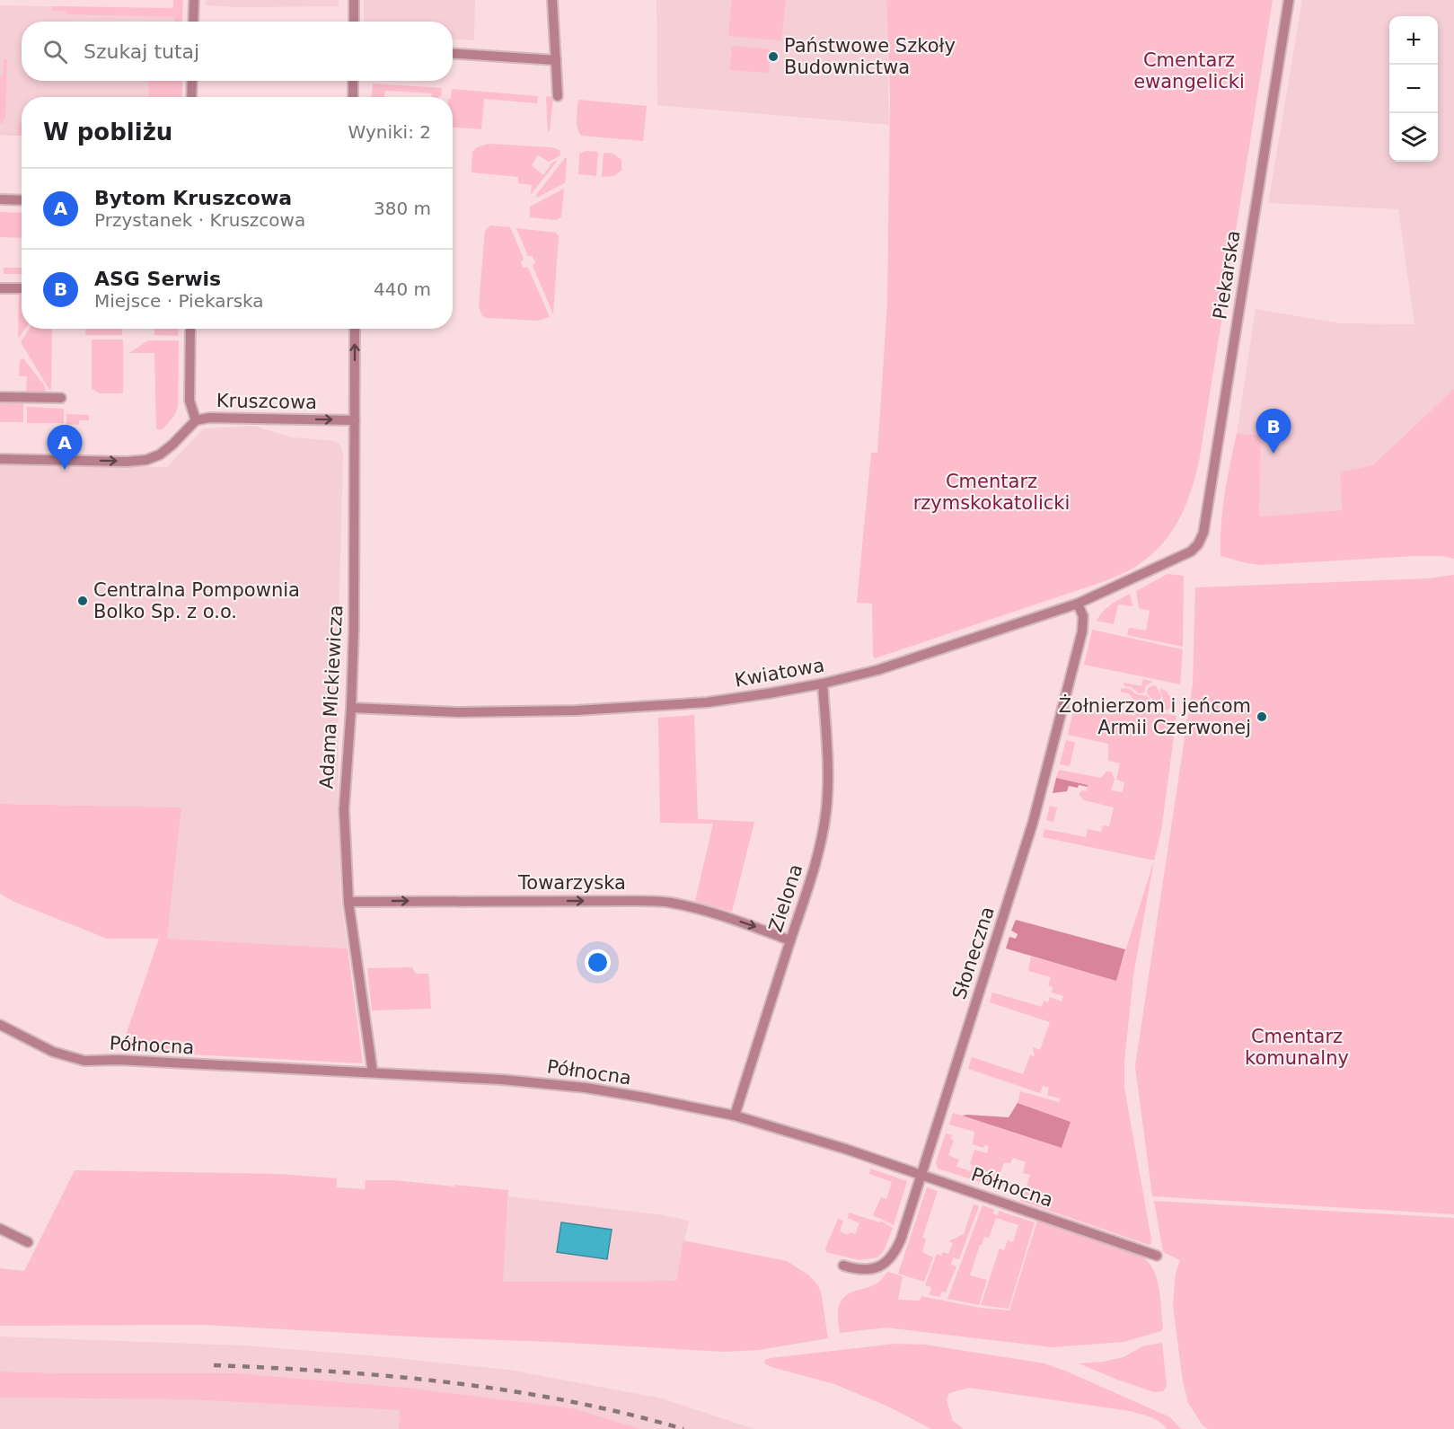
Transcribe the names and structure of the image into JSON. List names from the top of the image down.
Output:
{
  "streets": {
    "street": [
      "Piekarska",
      "Kruszcowa",
      "Kwiatowa",
      "Adama Mickiewicza",
      "Towarzyska",
      "Zielona",
      "Słoneczna",
      "Północna"
    ]
  },
  "crossings": [
    ["Piekarska", "Kwiatowa"],
    ["Kruszcowa", "Adama Mickiewicza"],
    ["Kwiatowa", "Adama Mickiewicza"],
    ["Kwiatowa", "Zielona"],
    ["Kwiatowa", "Słoneczna"],
    ["Adama Mickiewicza", "Towarzyska"],
    ["Adama Mickiewicza", "Północna"],
    ["Towarzyska", "Zielona"],
    ["Zielona", "Północna"],
    ["Słoneczna", "Północna"]
  ],
  "one_way": ["Kruszcowa", "Towarzyska"],
  "parks": ["Cmentarz ewangelicki", "Cmentarz rzymskokatolicki", "Cmentarz komunalny"],
  "places": ["Państwowe Szkoły Budownictwa", "Centralna Pompownia Bolko Sp. z o.o.", "Żołnierzom i jeńcom Armii Czerwonej"],
  "page": {
    "map_buttons": ["+", "−"],
    "search": "Szukaj tutaj",
    "heading": ["W pobliżu", "Wyniki: 2"],
    "list": [
      {
        "mark": "A",
        "name": "Bytom Kruszcowa",
        "note": "Przystanek · Kruszcowa",
        "value": "380 m"
      },
      {
        "mark": "B",
        "name": "ASG Serwis",
        "note": "Miejsce · Piekarska",
        "value": "440 m"
      }
    ],
    "pins": ["B", "A"]
  }
}
